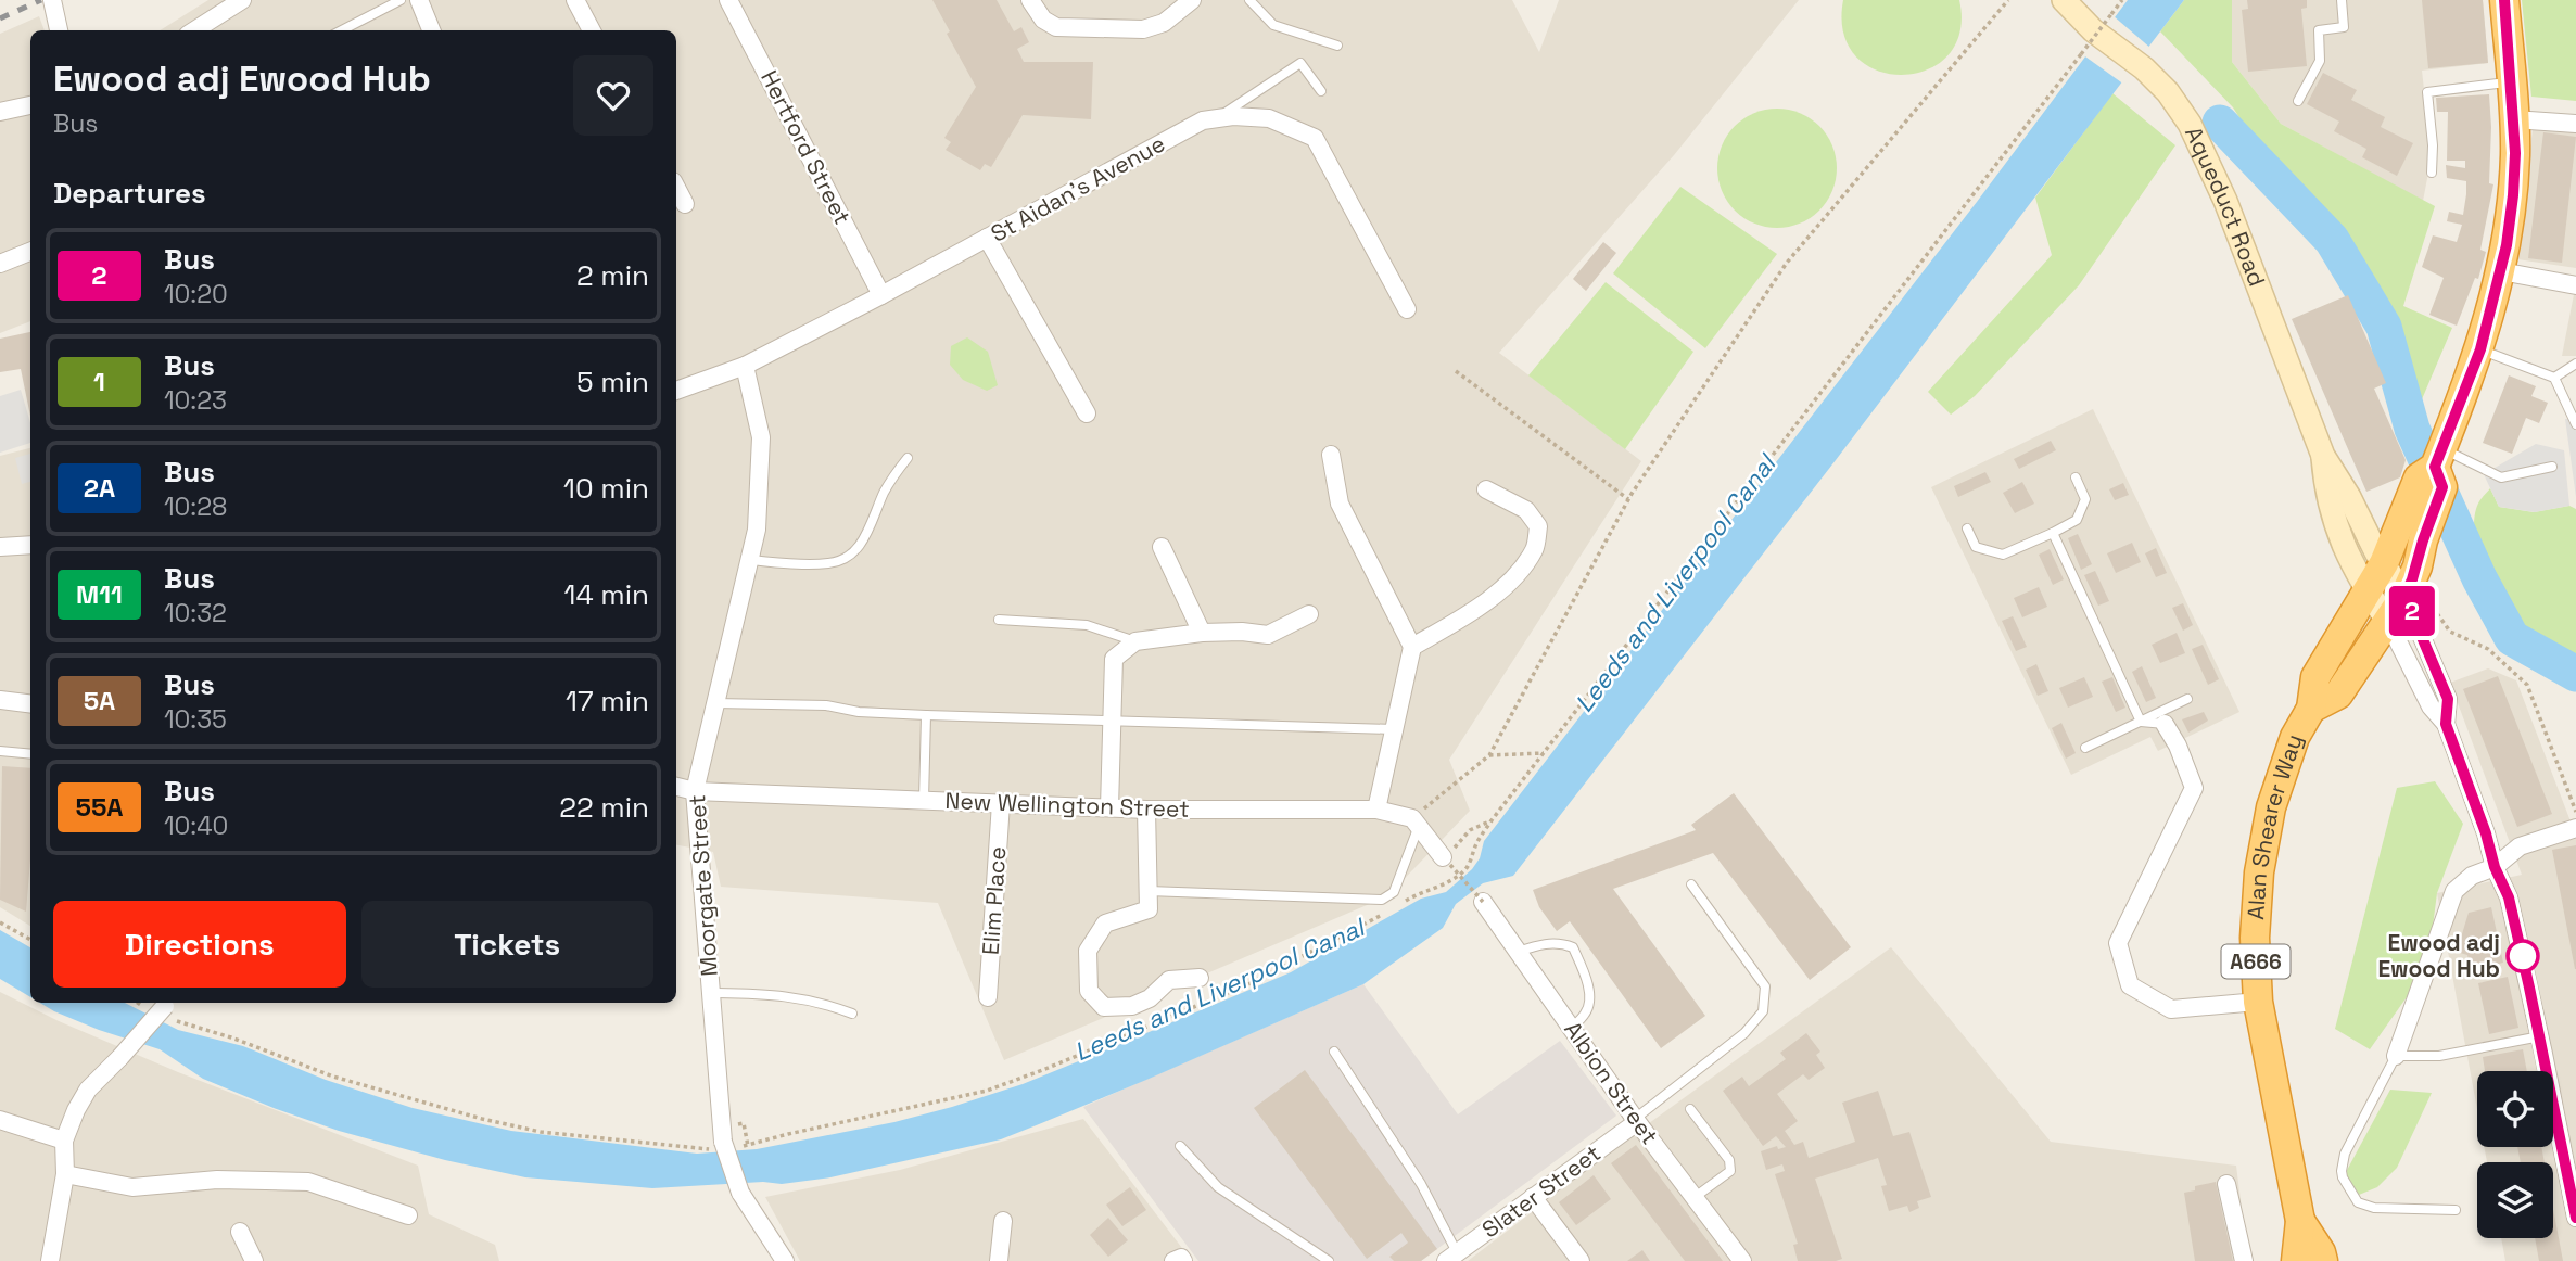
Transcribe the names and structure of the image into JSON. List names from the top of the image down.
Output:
{
  "streets": {
    "highway": ["Alan Shearer Way", "A666"],
    "main road": ["Aqueduct Road"],
    "street": [
      "Hertford Street",
      "St Aidan's Avenue",
      "New Wellington Street",
      "Moorgate Street",
      "Elim Place",
      "Albion Street",
      "Slater Street"
    ]
  },
  "crossings": [
    ["Hertford Street", "St Aidan's Avenue"],
    ["St Aidan's Avenue", "Moorgate Street"],
    ["Aqueduct Road", "Alan Shearer Way"],
    ["Aqueduct Road", "A666"],
    ["New Wellington Street", "Moorgate Street"],
    ["New Wellington Street", "Elim Place"],
    ["Alan Shearer Way", "A666"],
    ["Albion Street", "Slater Street"]
  ],
  "water": ["Leeds and Liverpool Canal"],
  "places": ["Ewood adj Ewood Hub"],
  "lines": ["bus line 2"],
  "page": {
    "on_map": "2",
    "heading": [
      ["Ewood adj Ewood Hub", "Bus"],
      "Departures"
    ],
    "list": [
      {
        "mark": "2",
        "name": "Bus",
        "note": "10:20",
        "value": "2 min"
      },
      {
        "mark": "1",
        "name": "Bus",
        "note": "10:23",
        "value": "5 min"
      },
      {
        "mark": "2A",
        "name": "Bus",
        "note": "10:28",
        "value": "10 min"
      },
      {
        "mark": "M11",
        "name": "Bus",
        "note": "10:32",
        "value": "14 min"
      },
      {
        "mark": "5A",
        "name": "Bus",
        "note": "10:35",
        "value": "17 min"
      },
      {
        "mark": "55A",
        "name": "Bus",
        "note": "10:40",
        "value": "22 min"
      }
    ],
    "buttons": ["Directions", "Tickets"]
  }
}
